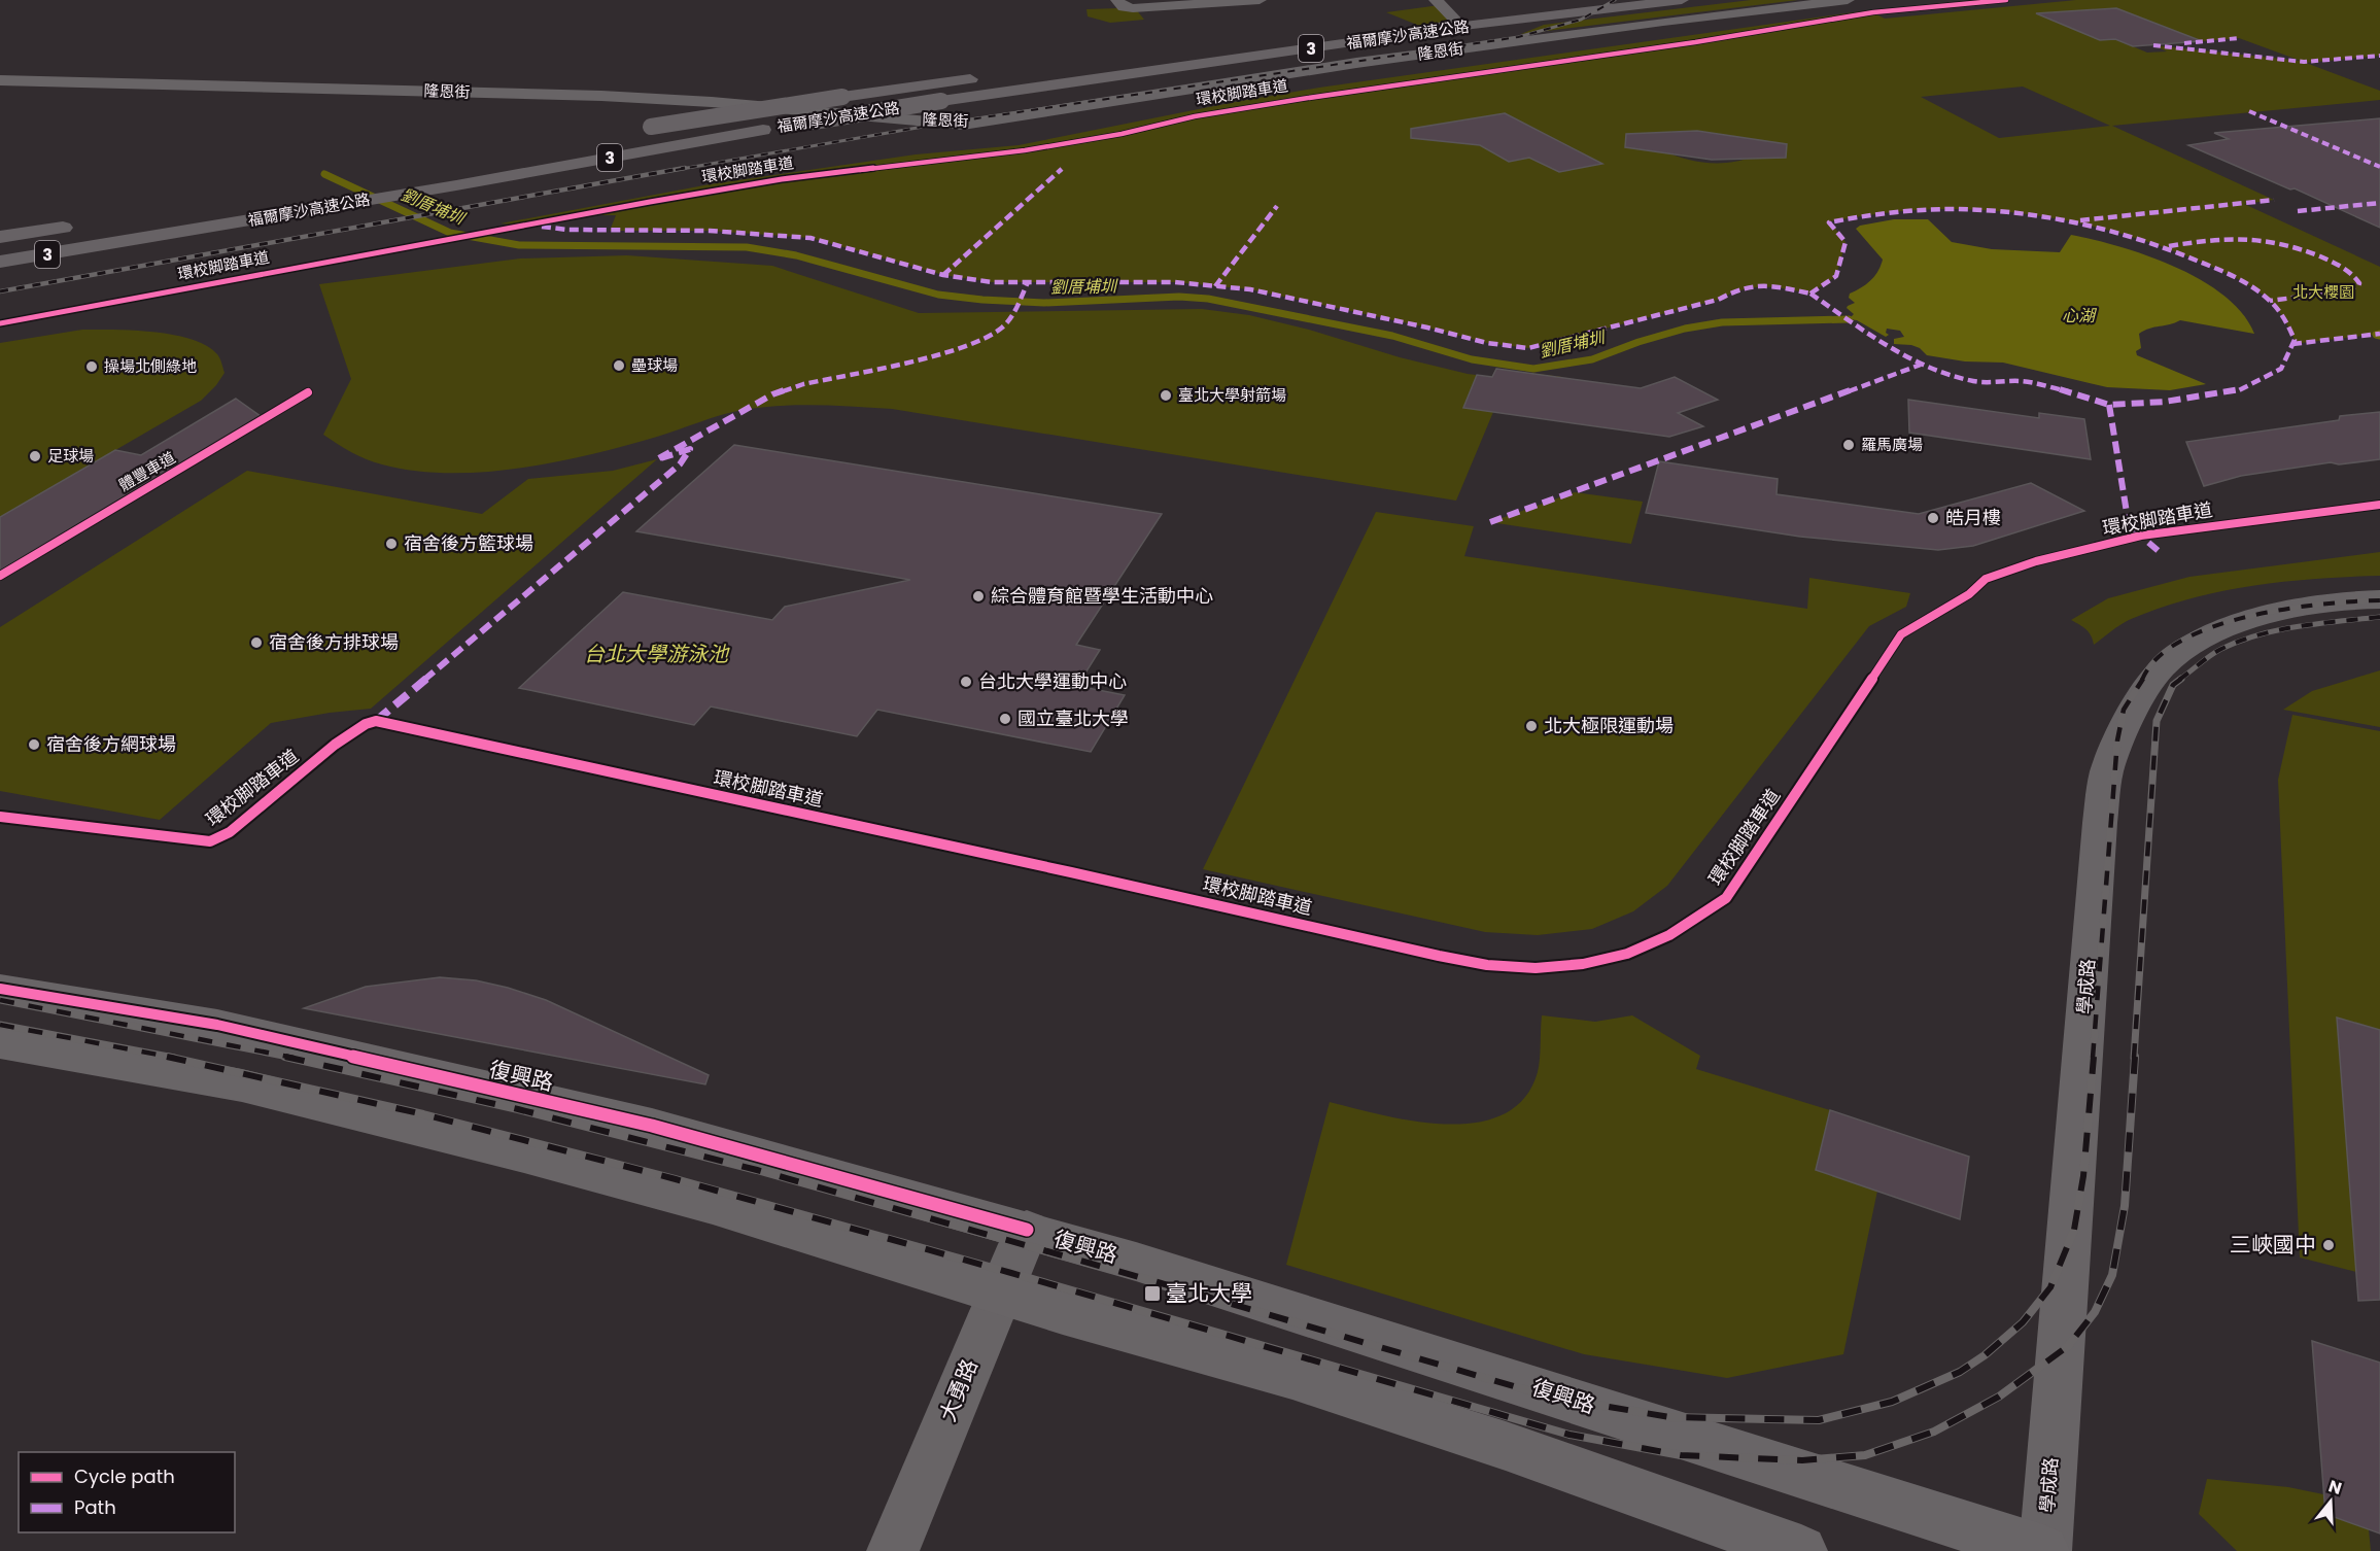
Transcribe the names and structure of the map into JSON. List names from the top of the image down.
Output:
{
  "streets": {
    "highway": ["福爾摩沙高速公路", "3"],
    "main road": ["復興路"],
    "street": ["隆恩街", "學成路", "大勇路"],
    "cycle path": ["環校脚踏車道", "體豐車道"]
  },
  "crossings": [
    ["學成路", "復興路"],
    ["復興路", "大勇路"]
  ],
  "water": ["劉厝埔圳", "心湖", "台北大學游泳池"],
  "parks": ["北大櫻園"],
  "places": {
    "other": [
      "壘球場",
      "操場北側綠地",
      "臺北大學射箭場",
      "羅馬廣場",
      "足球場",
      "皓月樓",
      "宿舍後方籃球場",
      "綜合體育館暨學生活動中心",
      "宿舍後方排球場",
      "台北大學運動中心",
      "國立臺北大學",
      "北大極限運動場",
      "宿舍後方網球場",
      "三峽國中"
    ],
    "transit": ["臺北大學"]
  },
  "legend": ["Cycle path", "Path"],
  "north": "top"
}
